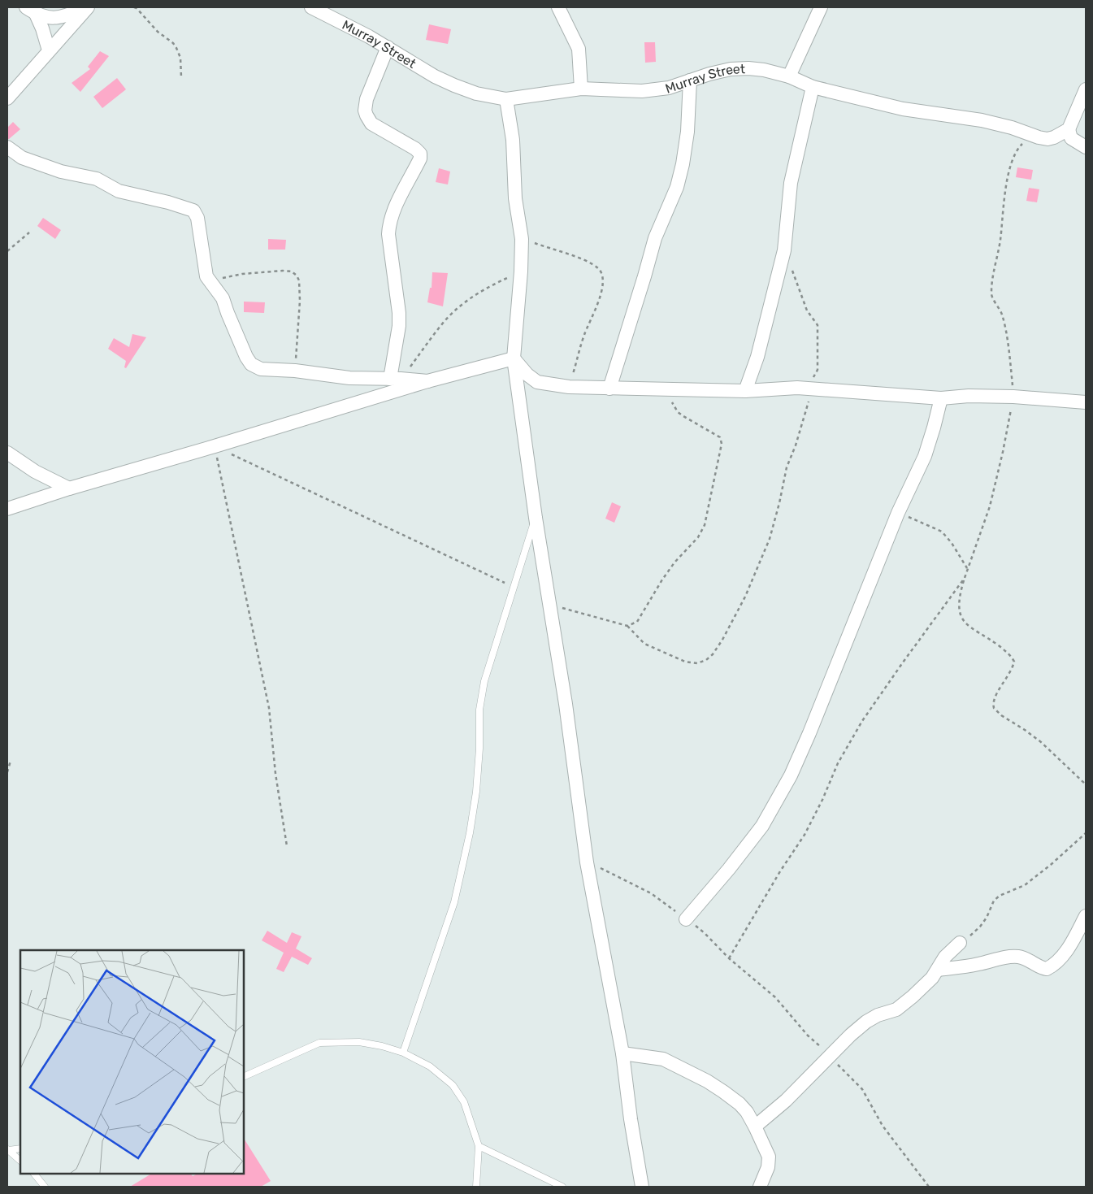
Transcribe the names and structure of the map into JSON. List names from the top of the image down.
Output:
{
  "streets": {
    "street": ["Murray Street"]
  }
}
